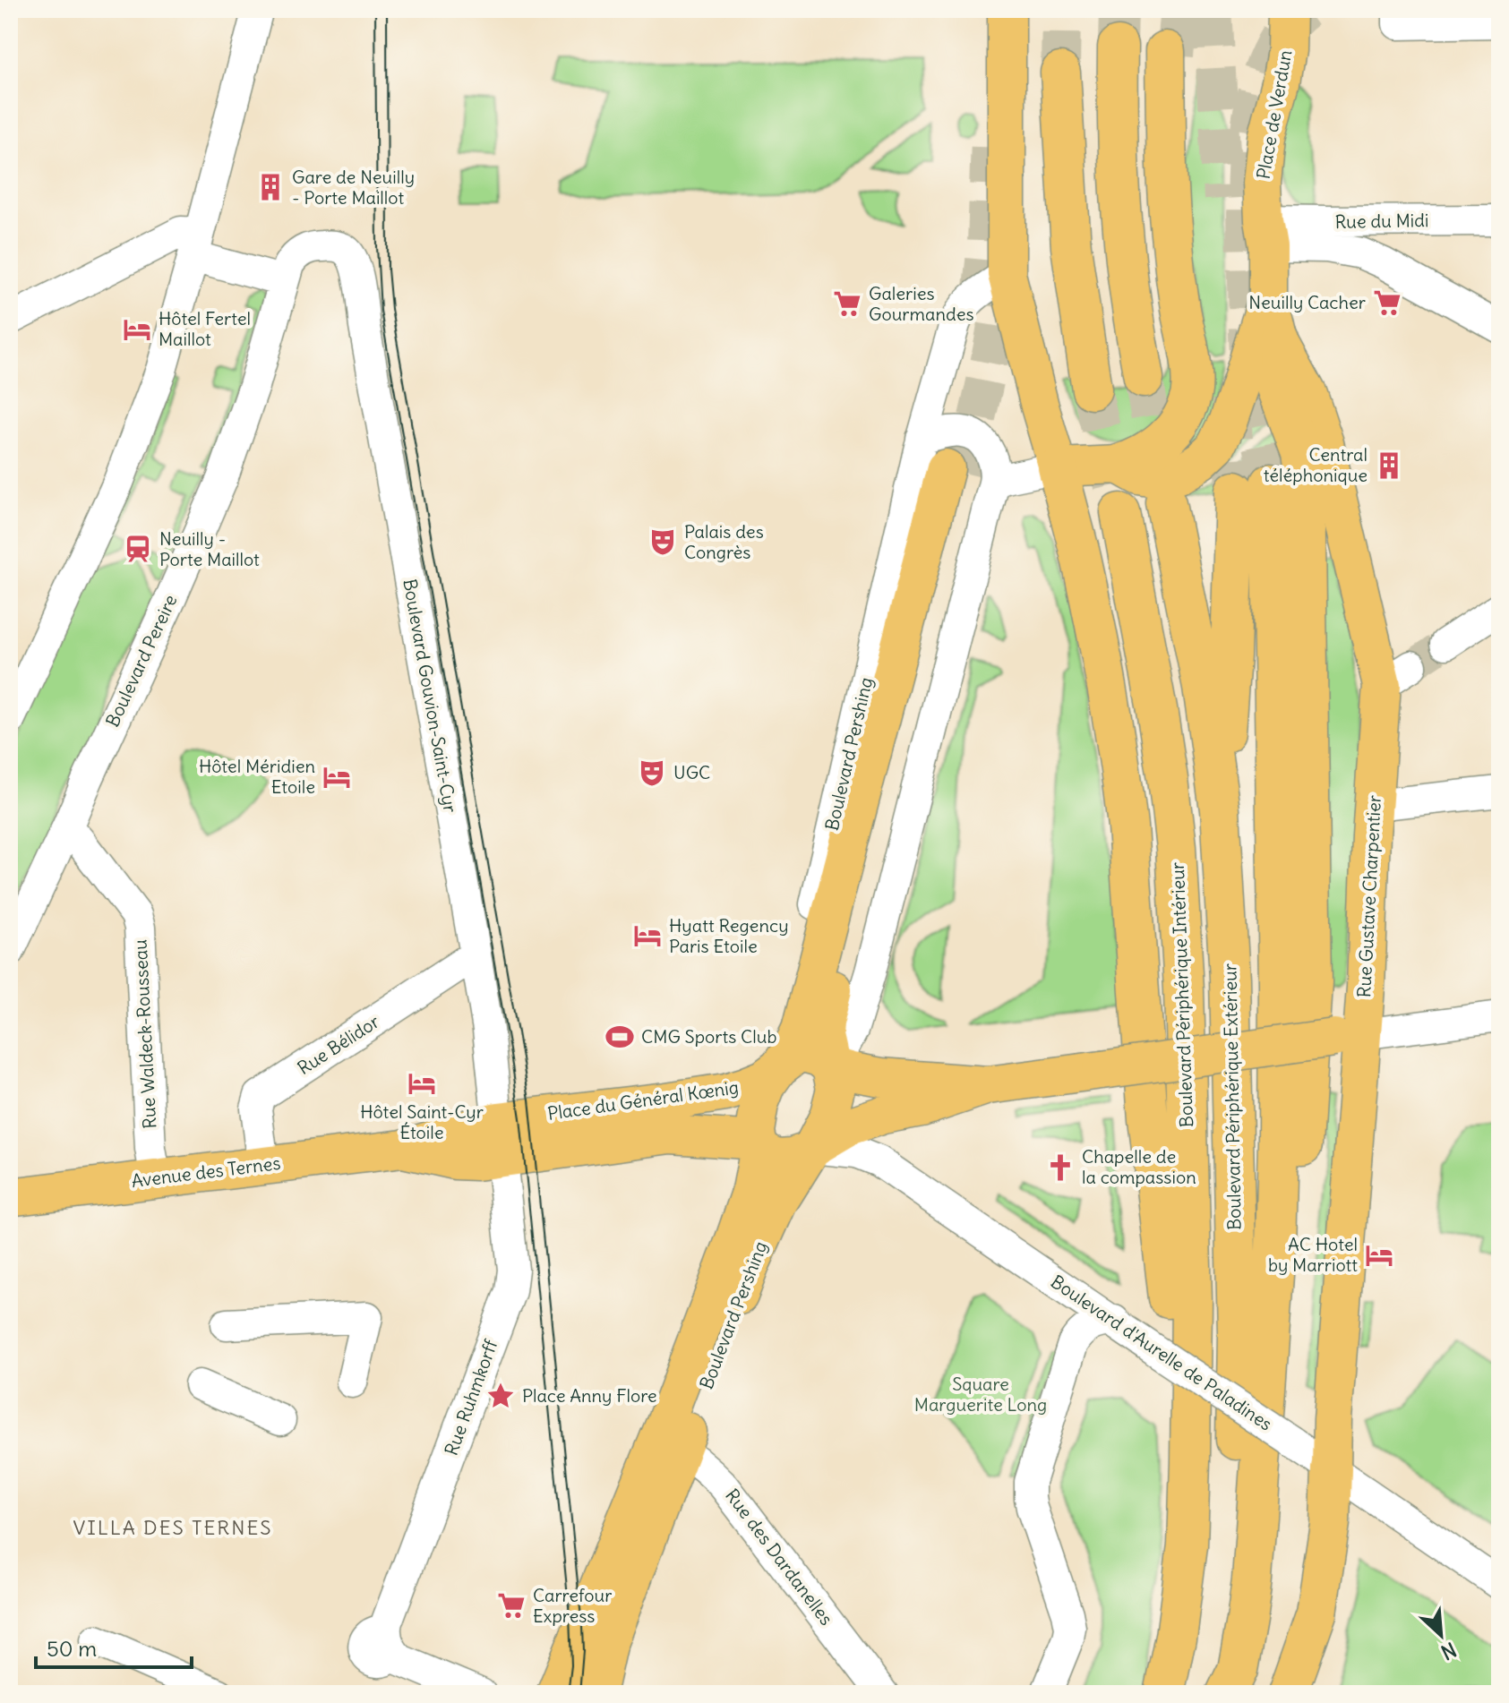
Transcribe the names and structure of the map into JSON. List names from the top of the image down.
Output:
{
  "streets": {
    "highway": ["Boulevard Périphérique Intérieur", "Boulevard Périphérique Extérieur"],
    "main road": [
      "Place de Verdun",
      "Boulevard Pershing",
      "Rue Gustave Charpentier",
      "Place du Général Kœnig",
      "Avenue des Ternes"
    ],
    "street": [
      "Rue du Midi",
      "Boulevard Pereire",
      "Boulevard Gouvion-Saint-Cyr",
      "Rue Waldeck-Rousseau",
      "Rue Bélidor",
      "Boulevard d'Aurelle de Paladines",
      "Rue Ruhmkorff",
      "Rue des Dardanelles"
    ]
  },
  "crossings": [
    ["Place de Verdun", "Rue du Midi"],
    ["Place de Verdun", "Rue Gustave Charpentier"],
    ["Boulevard Pereire", "Boulevard Gouvion-Saint-Cyr"],
    ["Boulevard Pereire", "Rue Waldeck-Rousseau"],
    ["Boulevard Gouvion-Saint-Cyr", "Rue Bélidor"],
    ["Boulevard Gouvion-Saint-Cyr", "Place du Général Kœnig"],
    ["Boulevard Gouvion-Saint-Cyr", "Avenue des Ternes"],
    ["Boulevard Gouvion-Saint-Cyr", "Rue Ruhmkorff"],
    ["Boulevard Pershing", "Place du Général Kœnig"],
    ["Boulevard Pershing", "Boulevard d'Aurelle de Paladines"],
    ["Boulevard Pershing", "Rue des Dardanelles"],
    ["Rue Gustave Charpentier", "Boulevard d'Aurelle de Paladines"],
    ["Rue Waldeck-Rousseau", "Avenue des Ternes"],
    ["Rue Bélidor", "Avenue des Ternes"],
    ["Place du Général Kœnig", "Avenue des Ternes"],
    ["Place du Général Kœnig", "Boulevard d'Aurelle de Paladines"],
    ["Avenue des Ternes", "Rue Ruhmkorff"]
  ],
  "districts": ["VILLA DES TERNES"],
  "parks": ["Square Marguerite Long"],
  "places": {
    "building": ["Gare de Neuilly - Porte Maillot", "Central téléphonique"],
    "supermarket": ["Neuilly Cacher", "Galeries Gourmandes", "Carrefour Express"],
    "hotel": [
      "Hôtel Fertel Maillot",
      "Hôtel Méridien Etoile",
      "Hyatt Regency Paris Etoile",
      "Hôtel Saint-Cyr Étoile",
      "AC Hotel by Marriott"
    ],
    "theatre": ["Palais des Congrès", "UGC"],
    "station": ["Neuilly - Porte Maillot"],
    "sports": ["CMG Sports Club"],
    "church": ["Chapelle de la compassion"],
    "place": ["Place Anny Flore"]
  },
  "scale_bar": "50 m",
  "north": "bottom right"
}
